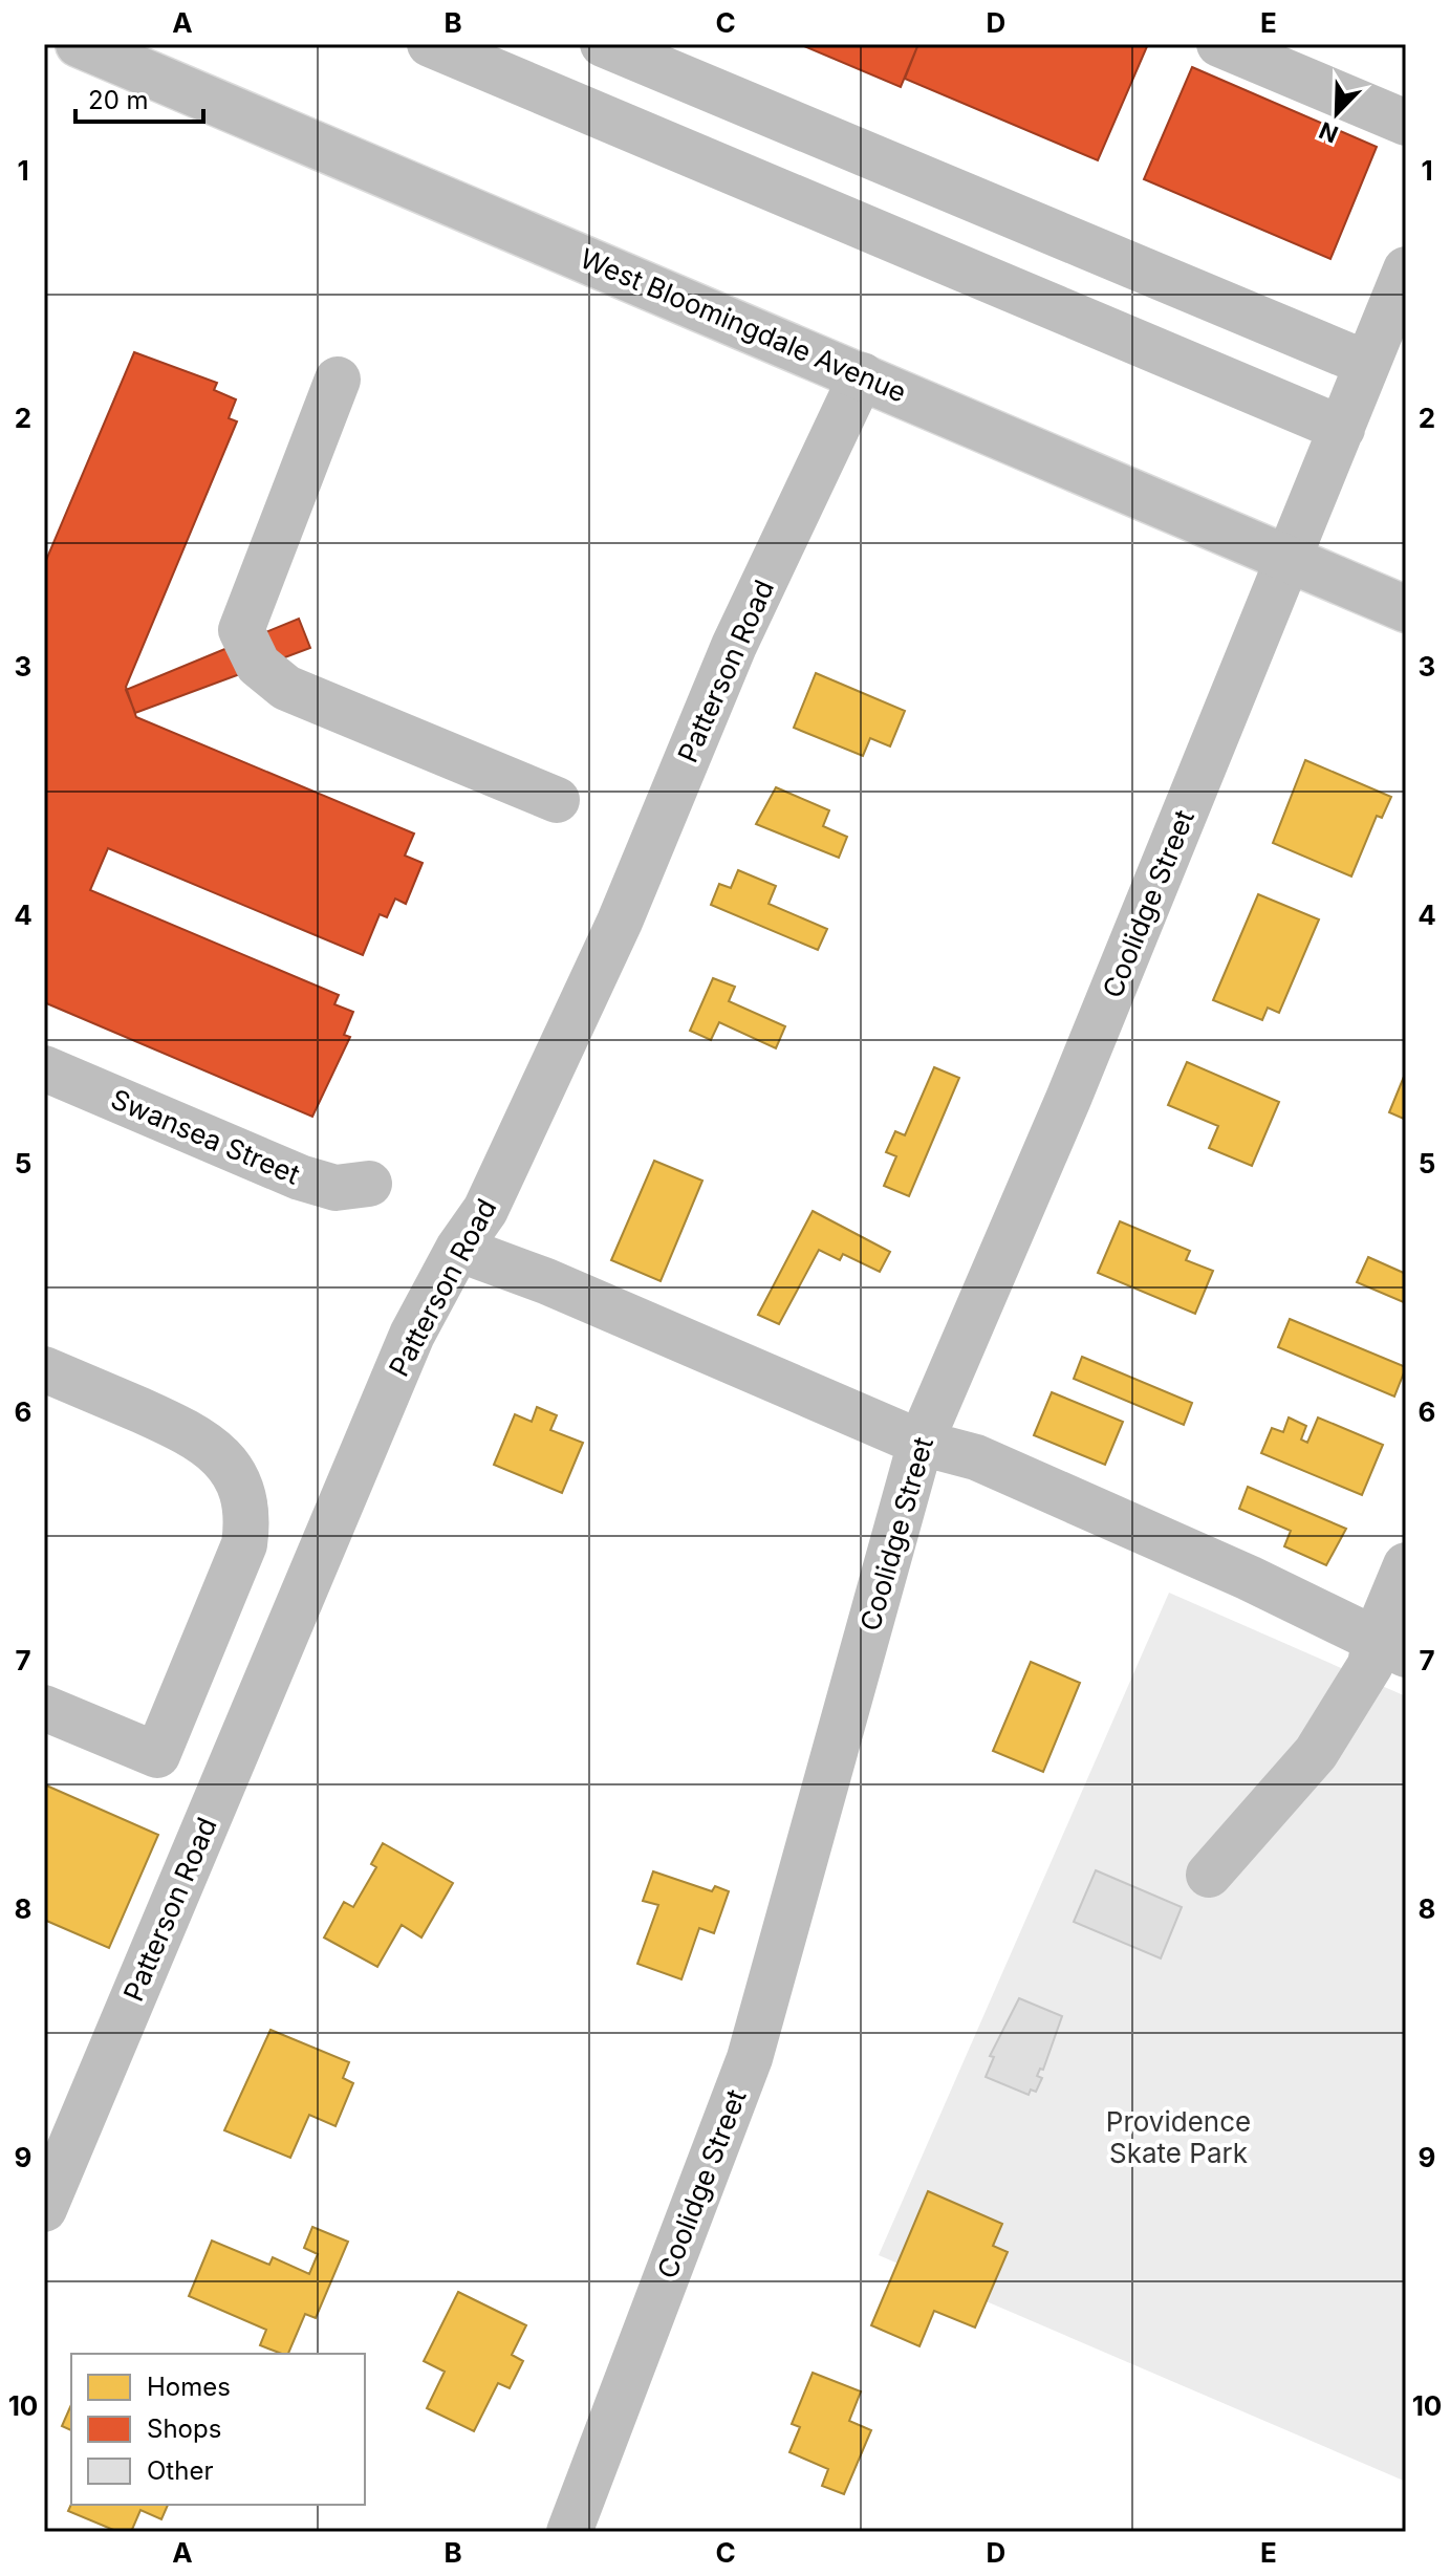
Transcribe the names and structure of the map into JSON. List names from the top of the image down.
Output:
{
  "streets": {
    "street": [
      "West Bloomingdale Avenue",
      "Patterson Road",
      "Coolidge Street",
      "Swansea Street"
    ]
  },
  "crossings": [
    ["West Bloomingdale Avenue", "Patterson Road"],
    ["West Bloomingdale Avenue", "Coolidge Street"]
  ],
  "parks": ["Providence Skate Park"],
  "legend": ["Homes", "Shops", "Other"],
  "scale_bar": "20 m",
  "north": "bottom left",
  "grid": {
    "columns": [
      "A",
      "B",
      "C",
      "D",
      "E"
    ],
    "rows": [
      "1",
      "2",
      "3",
      "4",
      "5",
      "6",
      "7",
      "8",
      "9",
      "10"
    ]
  }
}
